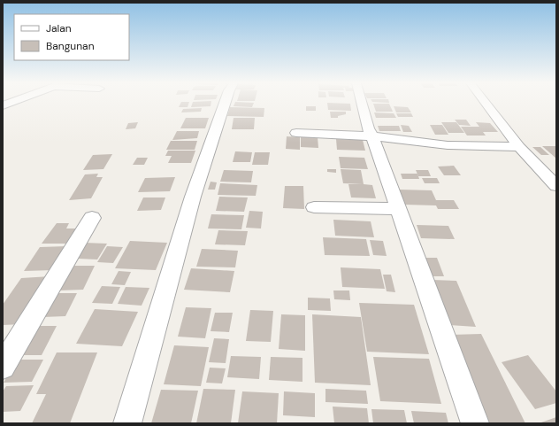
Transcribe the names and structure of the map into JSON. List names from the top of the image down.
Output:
{
  "legend": ["Jalan", "Bangunan"]
}
